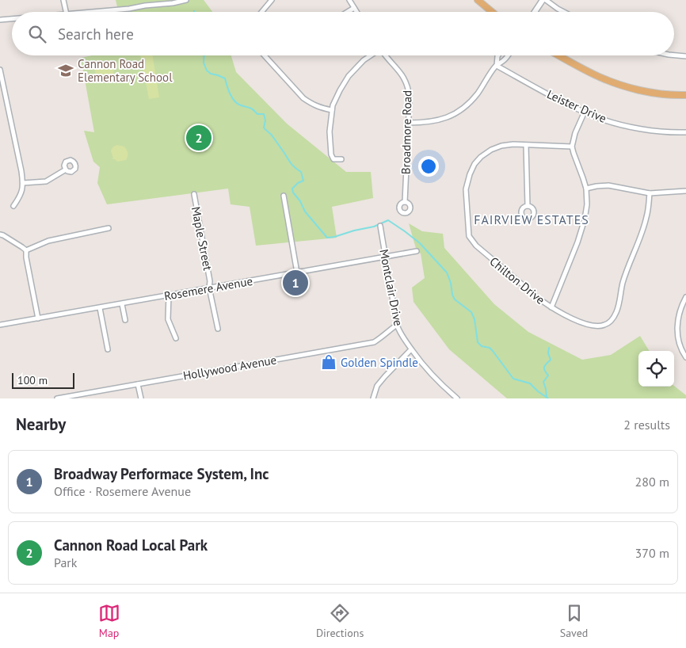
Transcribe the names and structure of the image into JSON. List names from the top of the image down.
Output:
{
  "streets": {
    "street": [
      "Leister Drive",
      "Broadmore Road",
      "Maple Street",
      "Chilton Drive",
      "Montclair Drive",
      "Rosemere Avenue",
      "Hollywood Avenue"
    ]
  },
  "crossings": [
    ["Maple Street", "Rosemere Avenue"],
    ["Montclair Drive", "Rosemere Avenue"],
    ["Montclair Drive", "Hollywood Avenue"]
  ],
  "districts": ["FAIRVIEW ESTATES"],
  "places": {
    "school or university": ["Cannon Road Elementary School"],
    "shop": ["Golden Spindle"]
  },
  "scale_bar": "100 m",
  "page": {
    "search": "Search here",
    "pins": ["2", "1"],
    "scale": "100 m",
    "heading": ["Nearby", "2 results"],
    "list": [
      {
        "mark": "1",
        "name": "Broadway Performace System, Inc",
        "note": "Office · Rosemere Avenue",
        "value": "280 m"
      },
      {
        "mark": "2",
        "name": "Cannon Road Local Park",
        "note": "Park",
        "value": "370 m"
      }
    ],
    "nav": ["Map", "Directions", "Saved"]
  }
}
